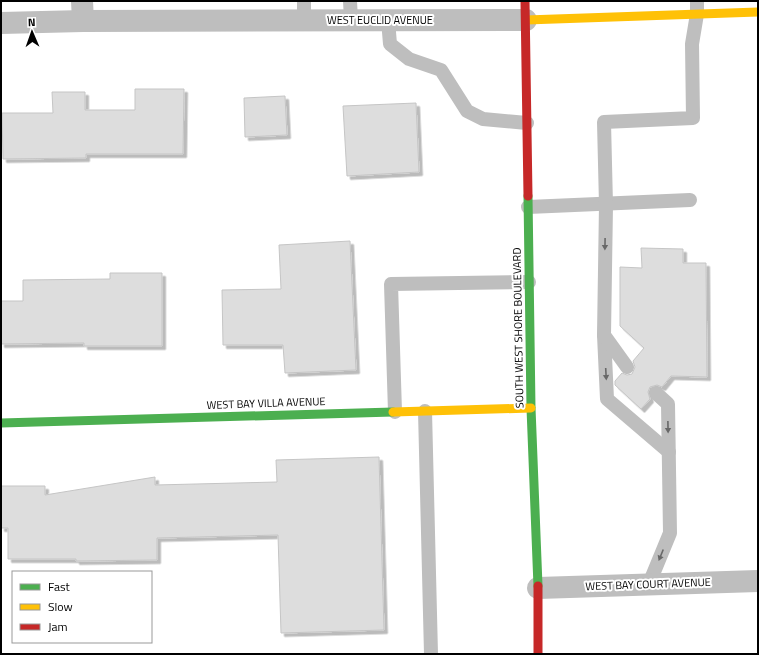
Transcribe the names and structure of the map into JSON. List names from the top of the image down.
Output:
{
  "streets": {
    "street": [
      "WEST EUCLID AVENUE",
      "SOUTH WEST SHORE BOULEVARD",
      "WEST BAY VILLA AVENUE",
      "WEST BAY COURT AVENUE"
    ]
  },
  "crossings": [
    ["WEST EUCLID AVENUE", "SOUTH WEST SHORE BOULEVARD"],
    ["SOUTH WEST SHORE BOULEVARD", "WEST BAY VILLA AVENUE"],
    ["SOUTH WEST SHORE BOULEVARD", "WEST BAY COURT AVENUE"]
  ],
  "legend": ["Fast", "Slow", "Jam"],
  "north": "top"
}
